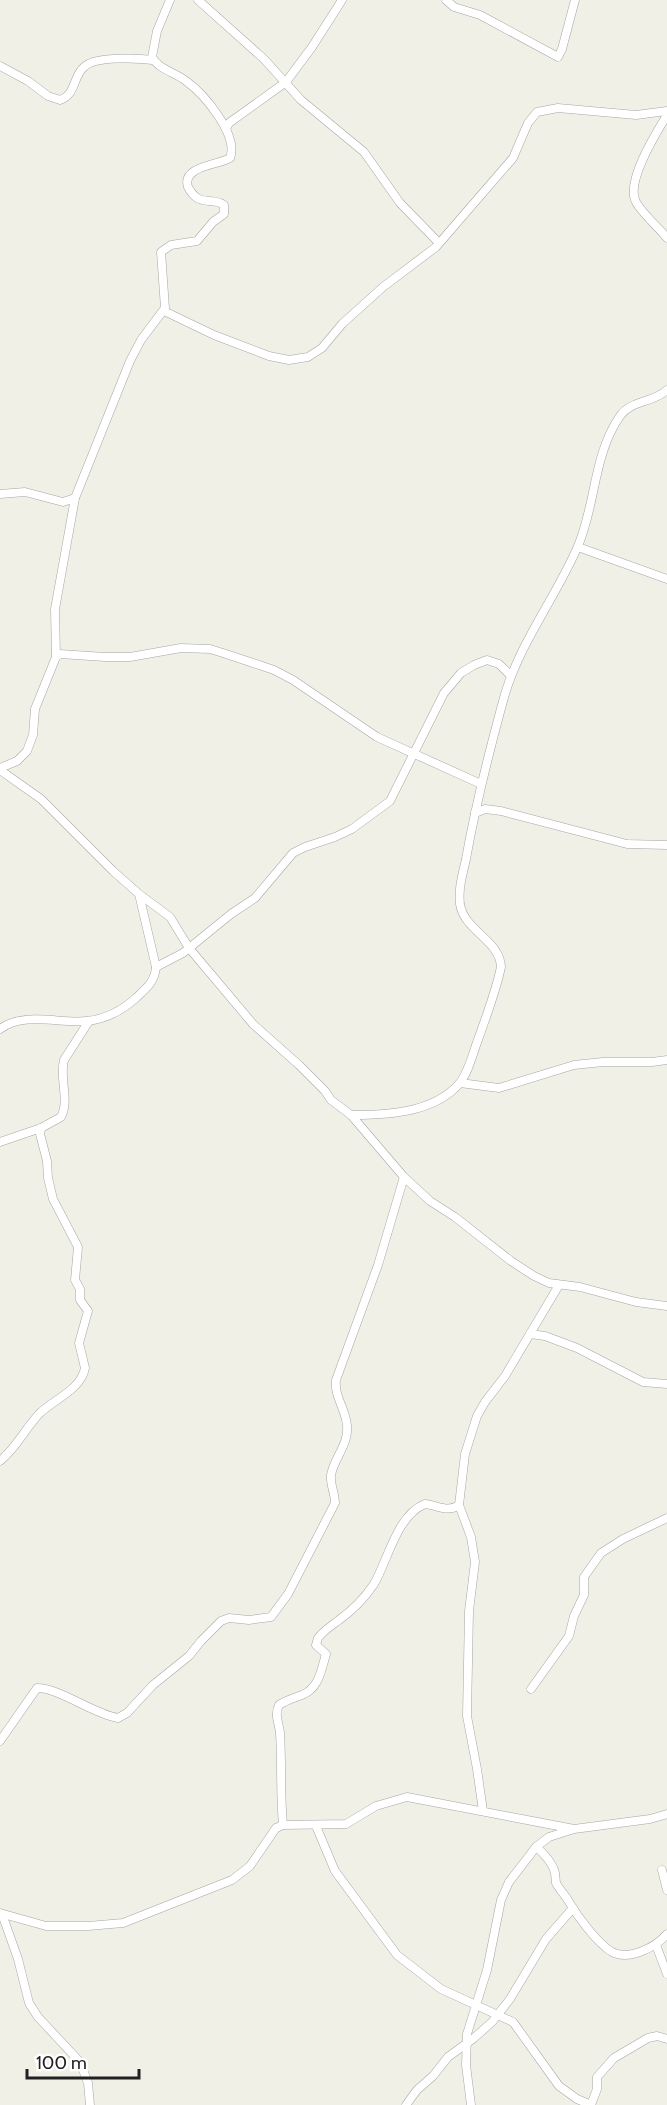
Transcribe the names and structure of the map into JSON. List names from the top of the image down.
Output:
{
  "scale_bar": "100 m"
}
